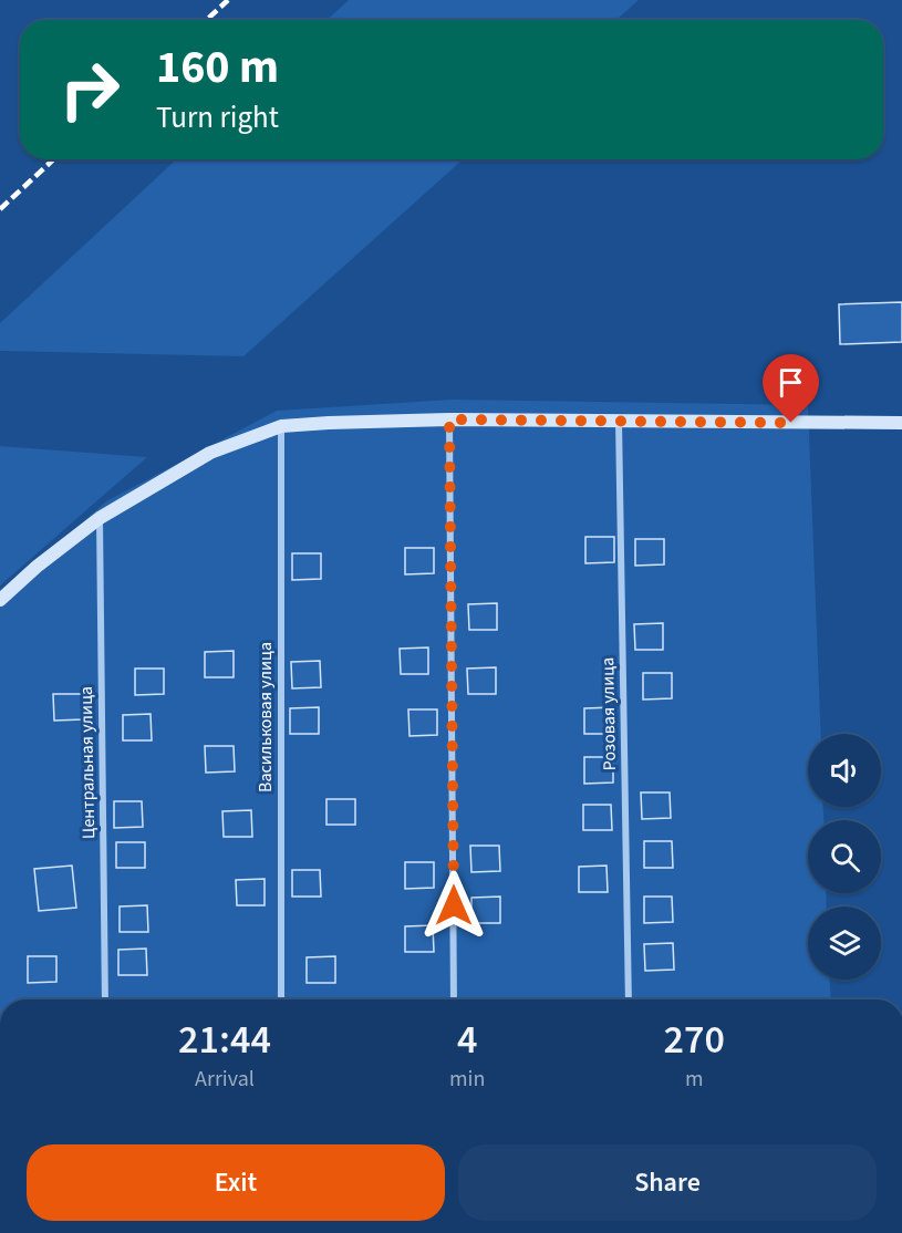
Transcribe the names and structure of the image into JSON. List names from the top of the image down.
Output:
{
  "streets": {
    "street": ["Розовая улица", "Васильковая улица", "Центральная улица"]
  },
  "page": {
    "turn": ["160 m", "Turn right"],
    "eta": [
      "21:44",
      "Arrival",
      "4",
      "min",
      "270",
      "m"
    ],
    "buttons": ["Exit", "Share"]
  }
}
